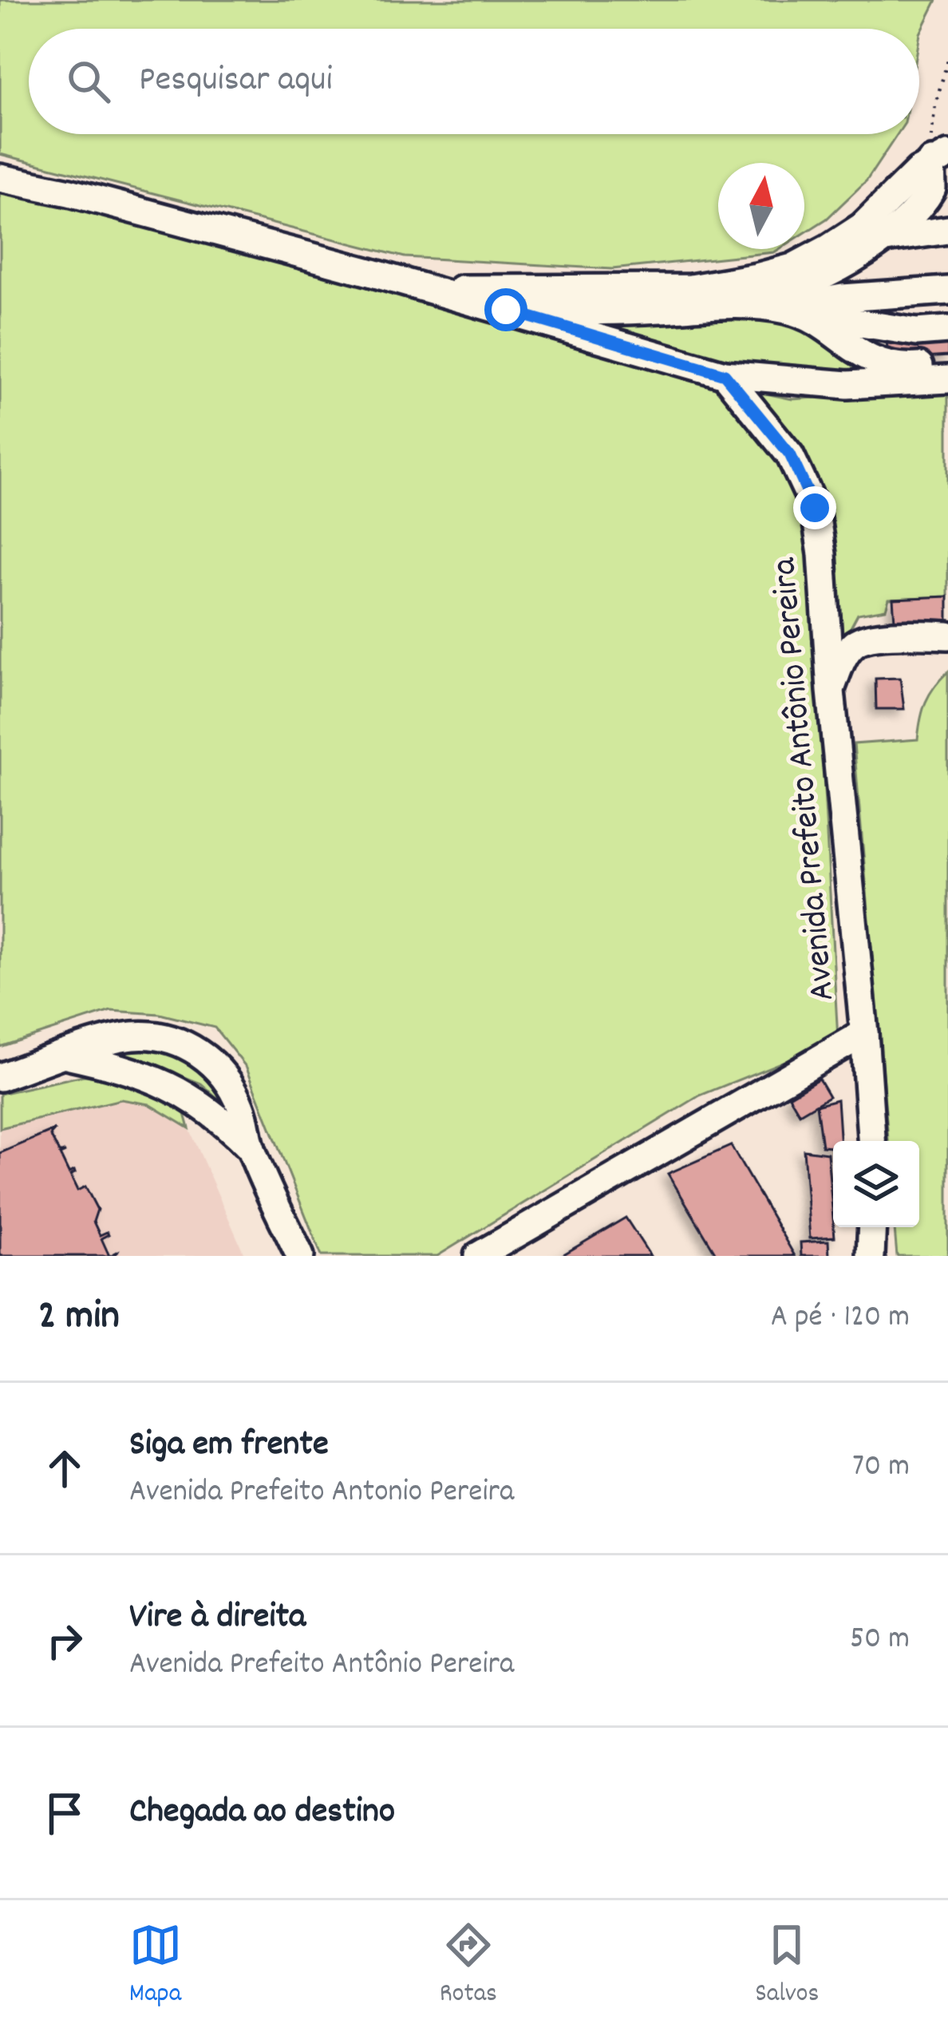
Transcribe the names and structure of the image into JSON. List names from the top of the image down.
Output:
{
  "streets": {
    "street": ["Avenida Prefeito Antônio Pereira"]
  },
  "north": "top",
  "page": {
    "search": "Pesquisar aqui",
    "heading": ["2 min", "A pé · 120 m"],
    "list": [
      ["Siga em frente", "Avenida Prefeito Antonio Pereira", "70 m"],
      ["Vire à direita", "Avenida Prefeito Antônio Pereira", "50 m"],
      "Chegada ao destino"
    ],
    "nav": ["Mapa", "Rotas", "Salvos"]
  }
}
